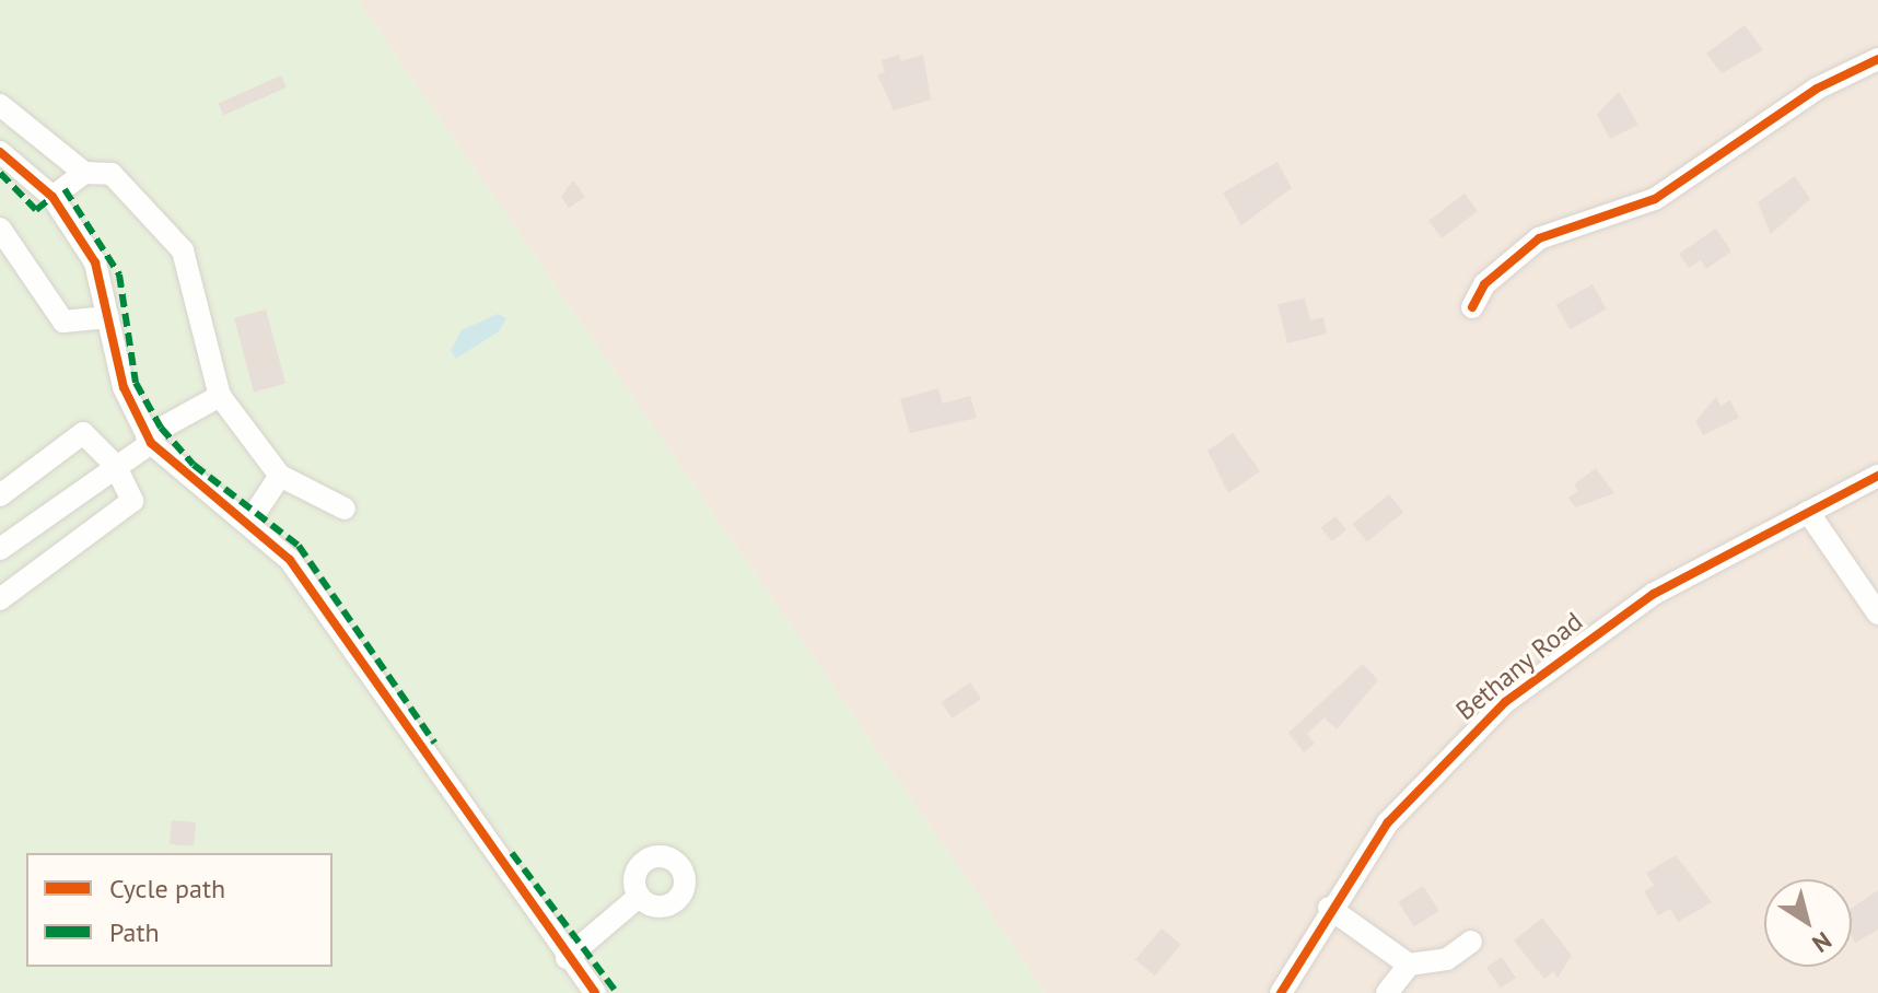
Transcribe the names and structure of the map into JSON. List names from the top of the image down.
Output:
{
  "streets": {
    "street": ["Bethany Road"]
  },
  "legend": ["Cycle path", "Path"],
  "north": "bottom right"
}
